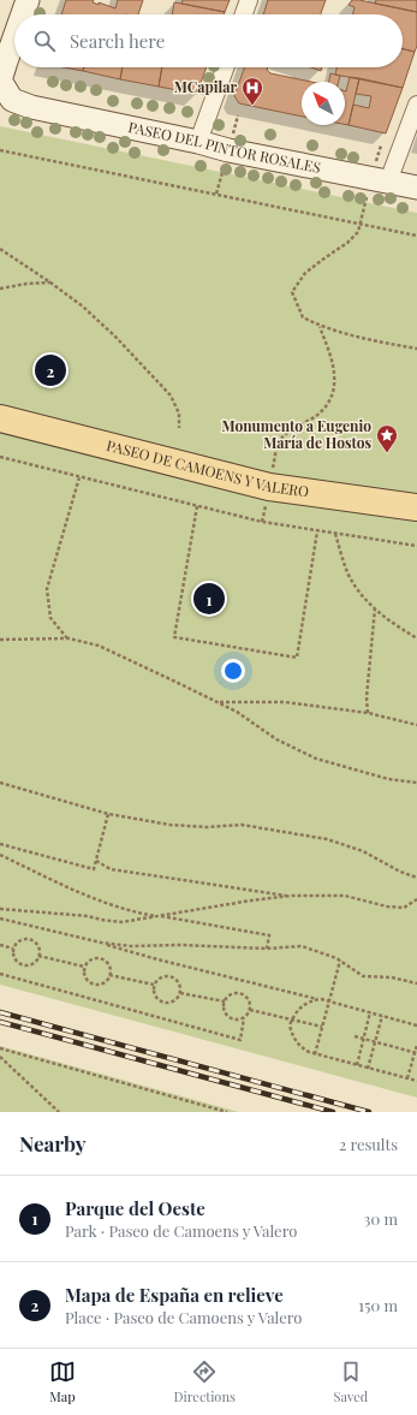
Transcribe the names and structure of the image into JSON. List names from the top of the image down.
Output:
{
  "streets": {
    "main road": ["PASEO DEL PINTOR ROSALES", "PASEO DE CAMOENS Y VALERO"]
  },
  "places": {
    "hospital": ["MCapilar"],
    "place": ["Monumento a Eugenio María de Hostos"]
  },
  "north": "top left",
  "page": {
    "search": "Search here",
    "pins": ["2", "1"],
    "heading": ["Nearby", "2 results"],
    "list": [
      {
        "mark": "1",
        "name": "Parque del Oeste",
        "note": "Park · Paseo de Camoens y Valero",
        "value": "30 m"
      },
      {
        "mark": "2",
        "name": "Mapa de España en relieve",
        "note": "Place · Paseo de Camoens y Valero",
        "value": "150 m"
      }
    ],
    "nav": ["Map", "Directions", "Saved"]
  }
}
